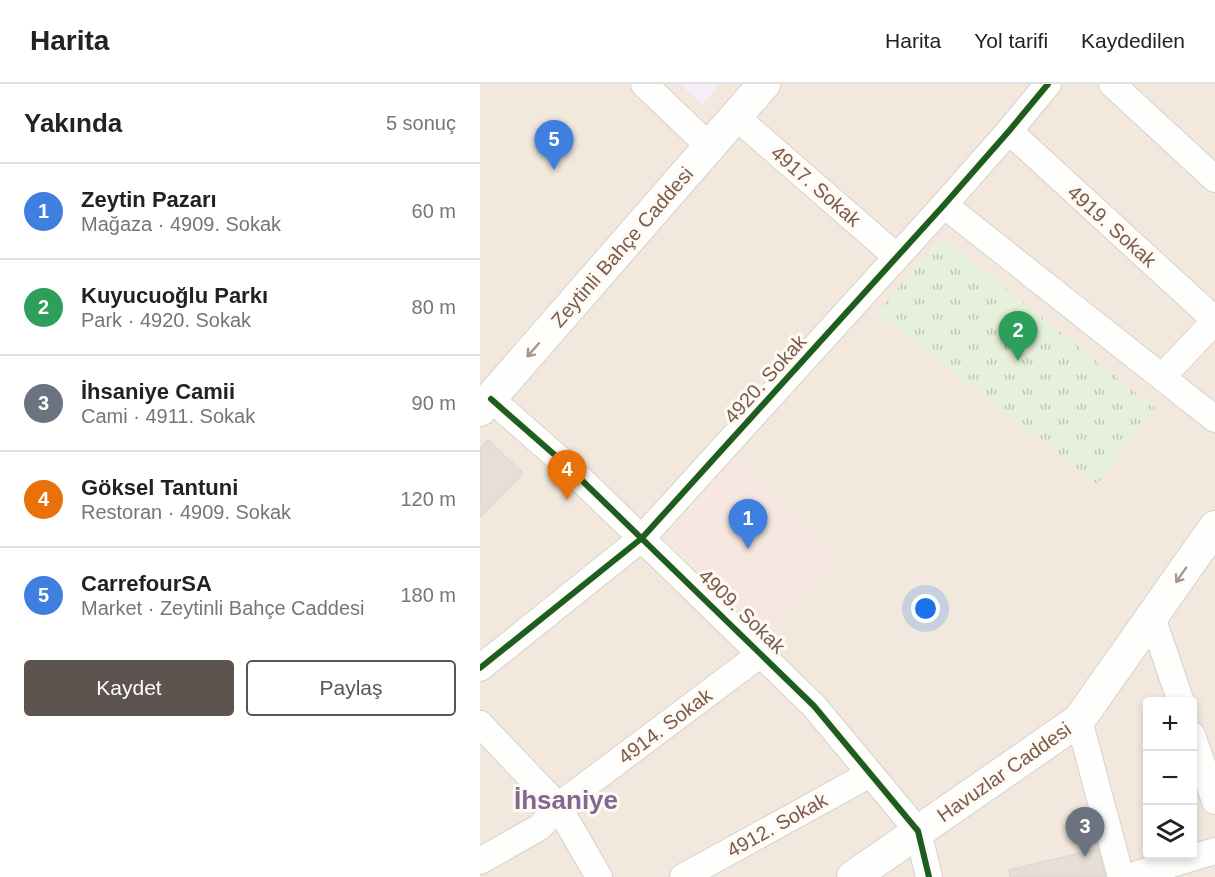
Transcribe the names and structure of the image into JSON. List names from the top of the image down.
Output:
{
  "streets": {
    "street": [
      "4917. Sokak",
      "4919. Sokak",
      "Zeytinli Bahçe Caddesi",
      "4920. Sokak",
      "4909. Sokak",
      "4914. Sokak",
      "Havuzlar Caddesi",
      "4912. Sokak"
    ]
  },
  "crossings": [
    ["4917. Sokak", "Zeytinli Bahçe Caddesi"],
    ["4917. Sokak", "4920. Sokak"],
    ["4919. Sokak", "4920. Sokak"],
    ["Zeytinli Bahçe Caddesi", "4909. Sokak"],
    ["4920. Sokak", "4909. Sokak"],
    ["4909. Sokak", "4914. Sokak"],
    ["4909. Sokak", "Havuzlar Caddesi"],
    ["4909. Sokak", "4912. Sokak"]
  ],
  "one_way": ["Zeytinli Bahçe Caddesi"],
  "districts": ["İhsaniye"],
  "page": {
    "header": "Harita",
    "nav": ["Harita", "Yol tarifi", "Kaydedilen"],
    "heading": ["Yakında", "5 sonuç"],
    "pins": [
      "5",
      "2",
      "4",
      "1",
      "3"
    ],
    "list": [
      {
        "mark": "1",
        "name": "Zeytin Pazarı",
        "note": "Mağaza · 4909. Sokak",
        "value": "60 m"
      },
      {
        "mark": "2",
        "name": "Kuyucuoğlu Parkı",
        "note": "Park · 4920. Sokak",
        "value": "80 m"
      },
      {
        "mark": "3",
        "name": "İhsaniye Camii",
        "note": "Cami · 4911. Sokak",
        "value": "90 m"
      },
      {
        "mark": "4",
        "name": "Göksel Tantuni",
        "note": "Restoran · 4909. Sokak",
        "value": "120 m"
      },
      {
        "mark": "5",
        "name": "CarrefourSA",
        "note": "Market · Zeytinli Bahçe Caddesi",
        "value": "180 m"
      }
    ],
    "buttons": ["Kaydet", "Paylaş"],
    "map_buttons": ["+", "−"]
  }
}
